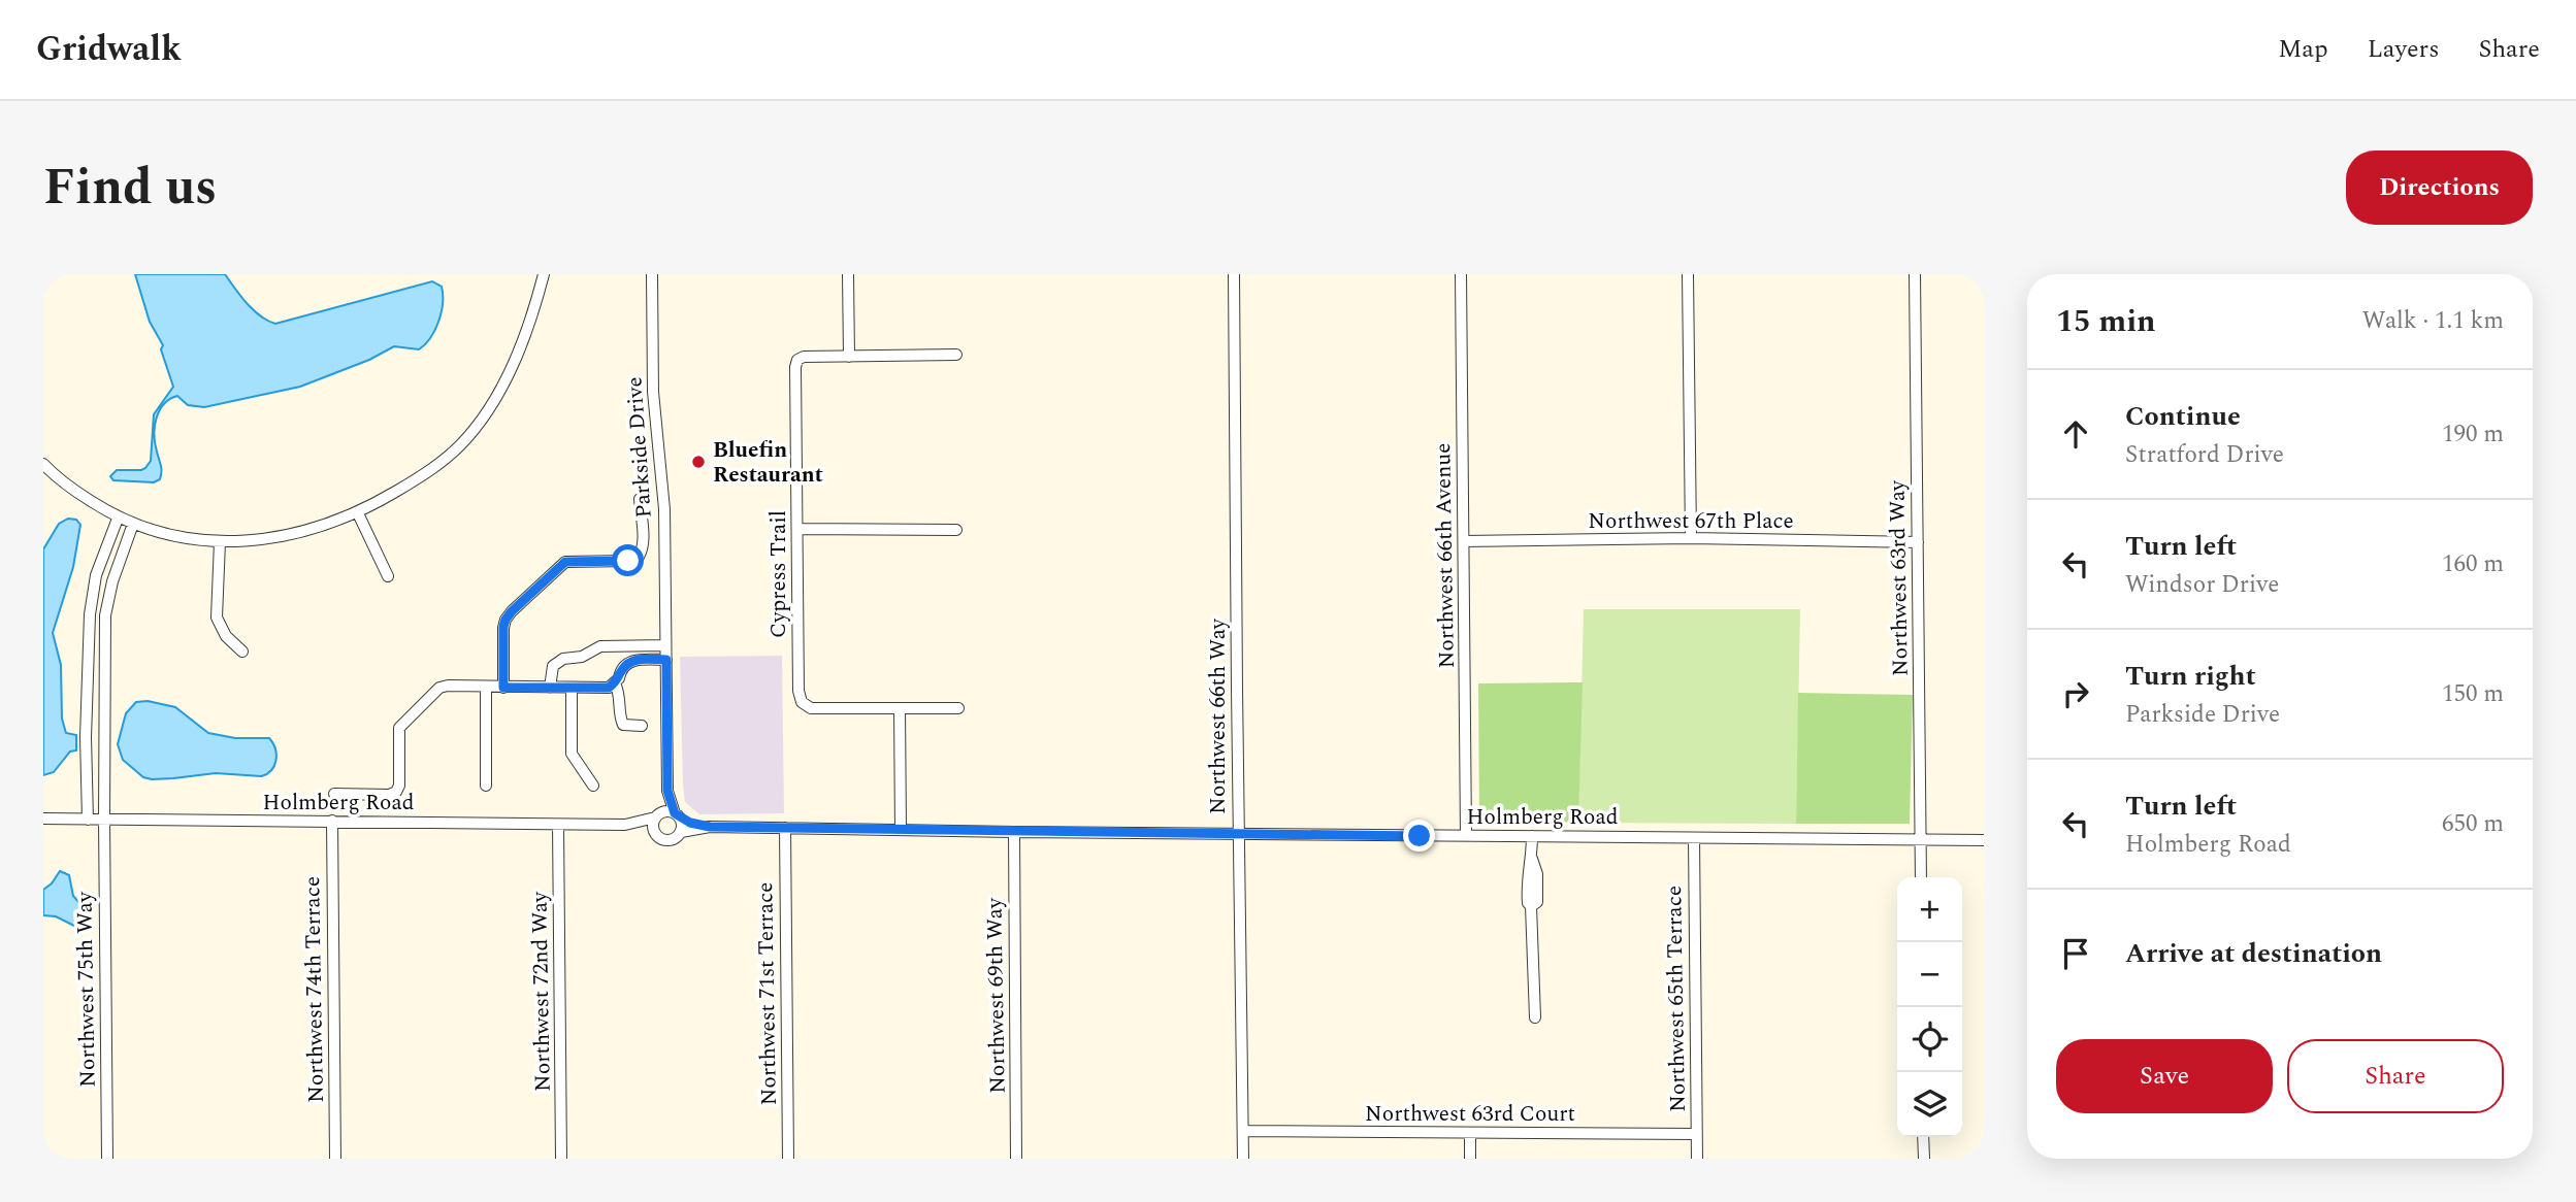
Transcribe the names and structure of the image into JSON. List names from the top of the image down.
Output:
{
  "streets": {
    "street": [
      "Parkside Drive",
      "Northwest 67th Place",
      "Northwest 66th Avenue",
      "Cypress Trail",
      "Northwest 63rd Way",
      "Northwest 66th Way",
      "Holmberg Road",
      "Northwest 75th Way",
      "Northwest 74th Terrace",
      "Northwest 72nd Way",
      "Northwest 71st Terrace",
      "Northwest 69th Way",
      "Northwest 65th Terrace",
      "Northwest 63rd Court"
    ]
  },
  "crossings": [
    ["Parkside Drive", "Holmberg Road"],
    ["Northwest 67th Place", "Northwest 66th Avenue"],
    ["Northwest 67th Place", "Northwest 63rd Way"],
    ["Northwest 66th Avenue", "Holmberg Road"],
    ["Northwest 63rd Way", "Holmberg Road"],
    ["Northwest 66th Way", "Holmberg Road"],
    ["Northwest 66th Way", "Northwest 63rd Court"],
    ["Holmberg Road", "Northwest 75th Way"],
    ["Holmberg Road", "Northwest 74th Terrace"],
    ["Holmberg Road", "Northwest 72nd Way"],
    ["Holmberg Road", "Northwest 71st Terrace"],
    ["Holmberg Road", "Northwest 69th Way"],
    ["Holmberg Road", "Northwest 65th Terrace"],
    ["Northwest 65th Terrace", "Northwest 63rd Court"]
  ],
  "places": ["Bluefin Restaurant"],
  "page": {
    "header": "Gridwalk",
    "nav": ["Map", "Layers", "Share"],
    "title": "Find us",
    "buttons": [
      "Directions",
      ["Save", "Share"]
    ],
    "heading": ["15 min", "Walk · 1.1 km"],
    "list": [
      ["Continue", "Stratford Drive", "190 m"],
      ["Turn left", "Windsor Drive", "160 m"],
      ["Turn right", "Parkside Drive", "150 m"],
      ["Turn left", "Holmberg Road", "650 m"],
      "Arrive at destination"
    ],
    "map_buttons": ["+", "−"]
  }
}
